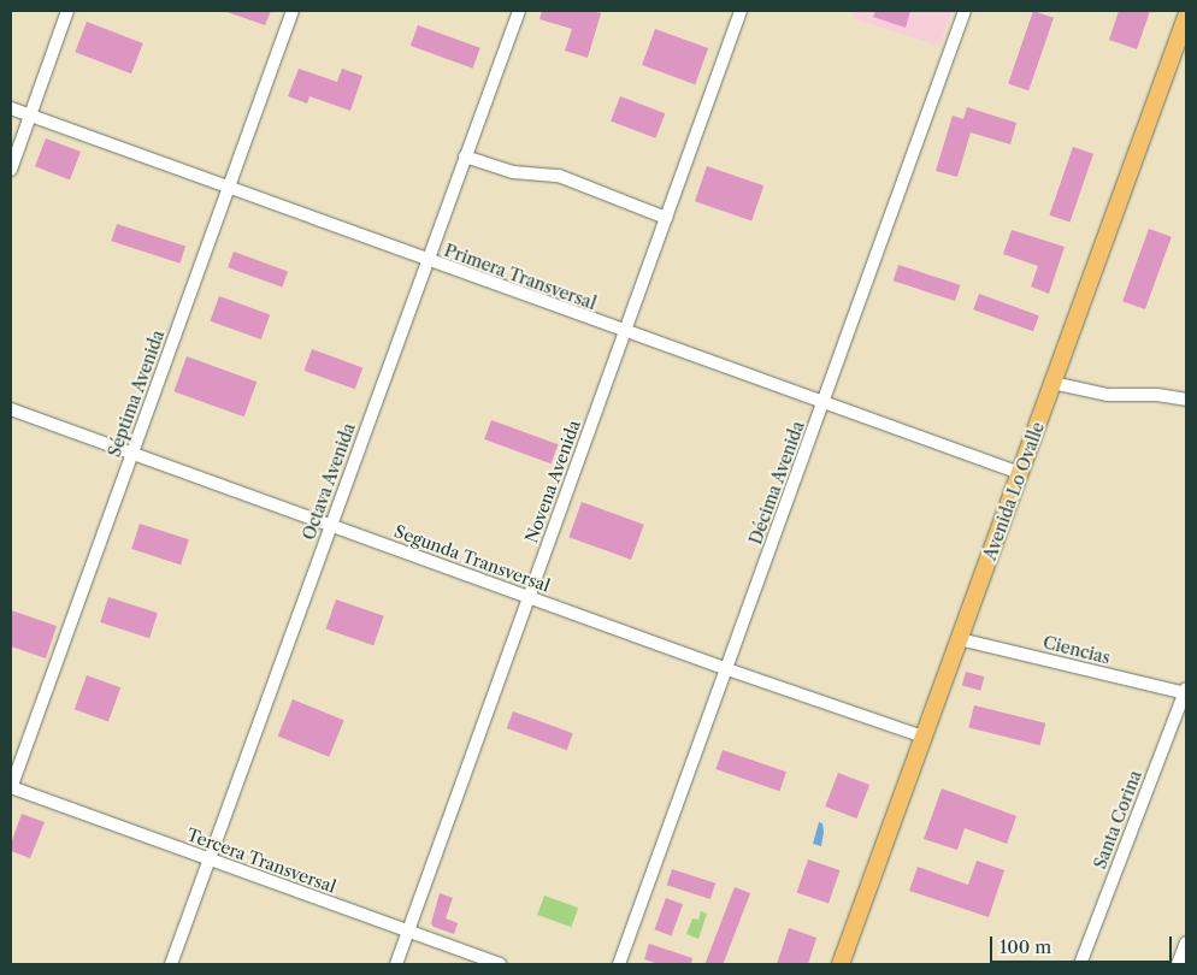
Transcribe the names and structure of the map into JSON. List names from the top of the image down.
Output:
{
  "streets": {
    "main road": ["Avenida Lo Ovalle"],
    "street": [
      "Primera Transversal",
      "Séptima Avenida",
      "Octava Avenida",
      "Novena Avenida",
      "Décima Avenida",
      "Segunda Transversal",
      "Ciencias",
      "Santa Corina",
      "Tercera Transversal"
    ]
  },
  "crossings": [
    ["Primera Transversal", "Séptima Avenida"],
    ["Primera Transversal", "Octava Avenida"],
    ["Primera Transversal", "Novena Avenida"],
    ["Primera Transversal", "Décima Avenida"],
    ["Primera Transversal", "Avenida Lo Ovalle"],
    ["Séptima Avenida", "Segunda Transversal"],
    ["Séptima Avenida", "Tercera Transversal"],
    ["Octava Avenida", "Segunda Transversal"],
    ["Octava Avenida", "Tercera Transversal"],
    ["Novena Avenida", "Segunda Transversal"],
    ["Novena Avenida", "Tercera Transversal"],
    ["Décima Avenida", "Segunda Transversal"],
    ["Avenida Lo Ovalle", "Segunda Transversal"],
    ["Avenida Lo Ovalle", "Ciencias"],
    ["Ciencias", "Santa Corina"]
  ],
  "scale_bar": "100 m"
}
